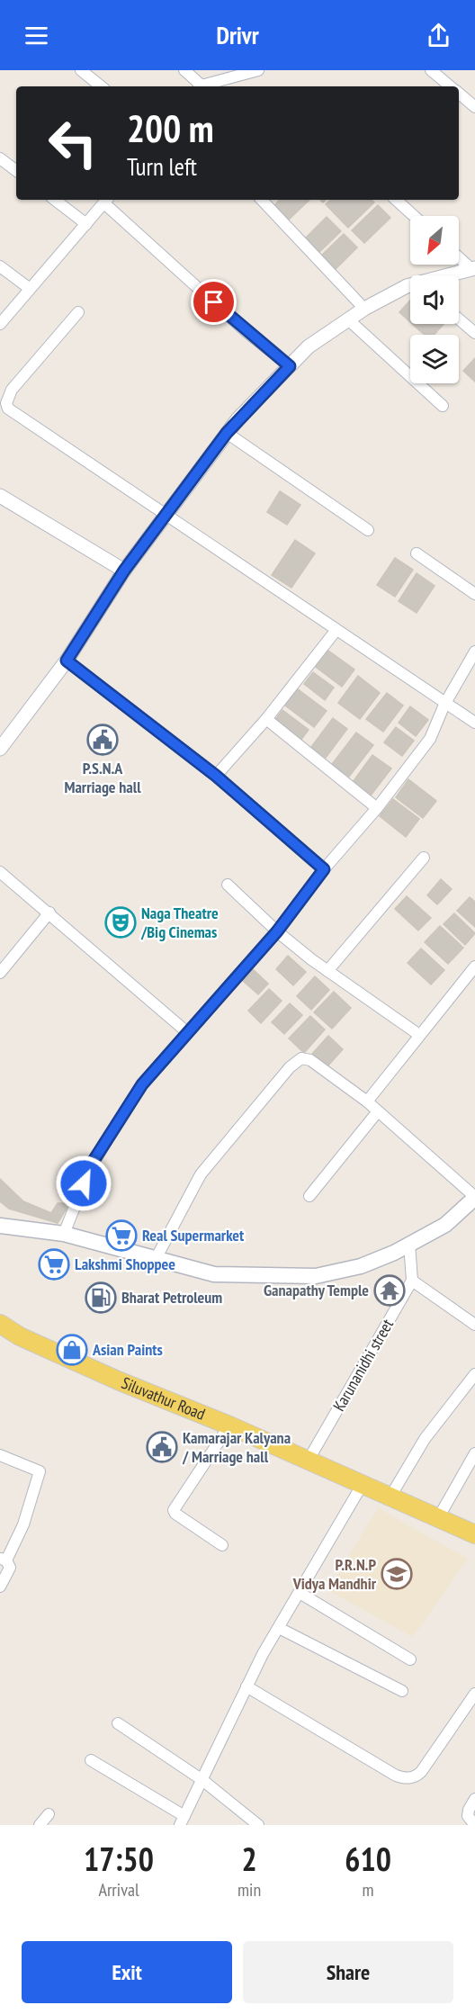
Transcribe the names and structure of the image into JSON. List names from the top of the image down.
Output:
{
  "streets": {
    "main road": ["Siluvathur Road"],
    "street": ["Karunanidhi street"]
  },
  "crossings": [
    ["Karunanidhi street", "Siluvathur Road"]
  ],
  "places": {
    "public building": ["P.S.N.A Marriage hall", "Kamarajar Kalyana / Marriage hall"],
    "theatre": ["Naga Theatre /Big Cinemas"],
    "supermarket": ["Real Supermarket", "Lakshmi Shoppee"],
    "temple": ["Ganapathy Temple"],
    "fuel station": ["Bharat Petroleum"],
    "shop": ["Asian Paints"],
    "school or university": ["P.R.N.P Vidya Mandhir"]
  },
  "north": "bottom left",
  "page": {
    "header": "Drivr",
    "turn": ["200 m", "Turn left"],
    "eta": [
      "17:50",
      "Arrival",
      "2",
      "min",
      "610",
      "m"
    ],
    "buttons": ["Exit", "Share"]
  }
}
